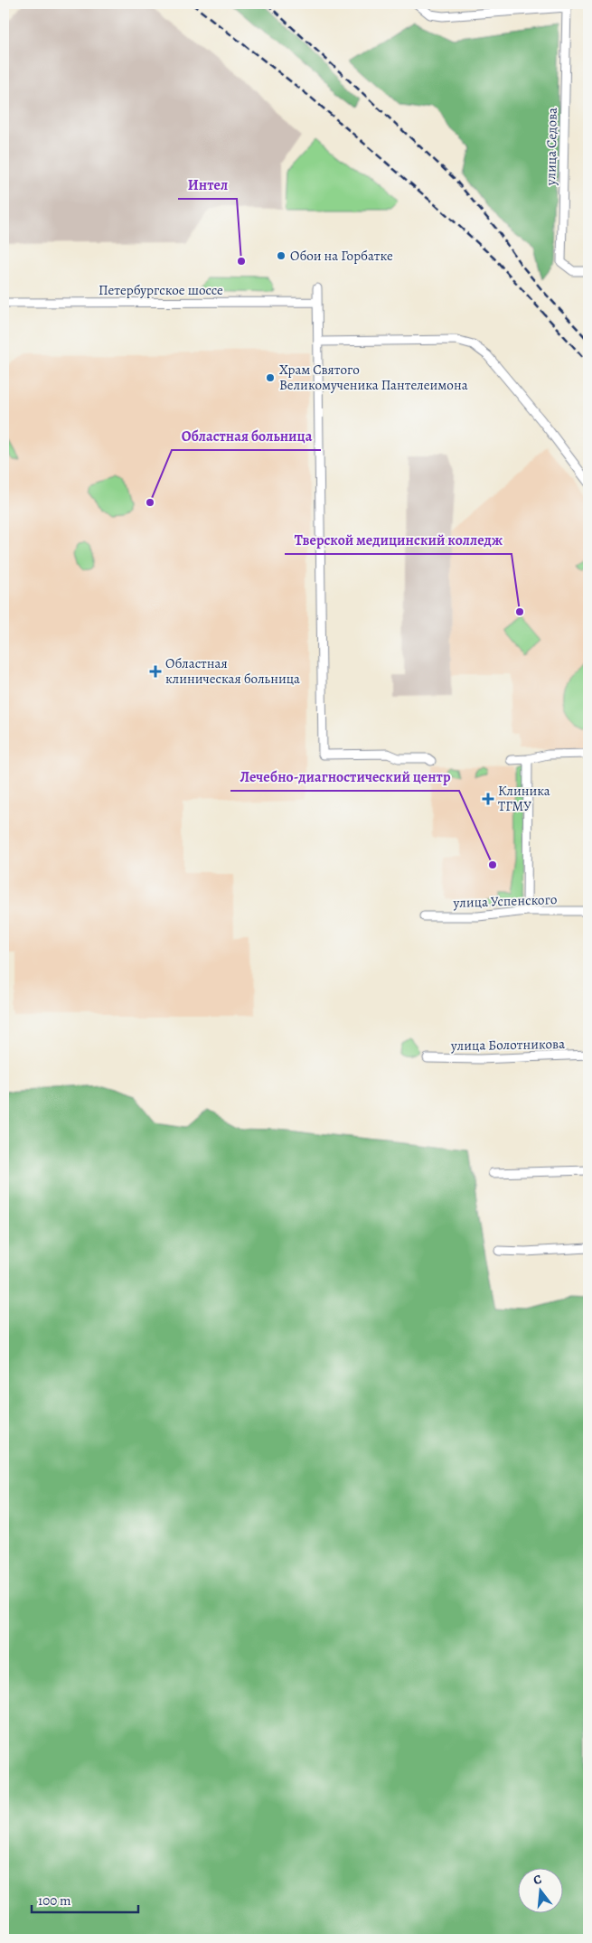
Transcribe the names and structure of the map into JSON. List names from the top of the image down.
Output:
{
  "streets": {
    "street": [
      "улица Седова",
      "Петербургское шоссе",
      "улица Успенского",
      "улица Болотникова"
    ]
  },
  "places": {
    "other": [
      "Обои на Горбатке",
      "Интел",
      "Храм Святого Великомученика Пантелеимона",
      "Областная больница",
      "Тверской медицинский колледж",
      "Лечебно-диагностический центр"
    ],
    "health": ["Областная клиническая больница", "Клиника ТГМУ"]
  },
  "scale_bar": "100 m",
  "north": "top"
}
